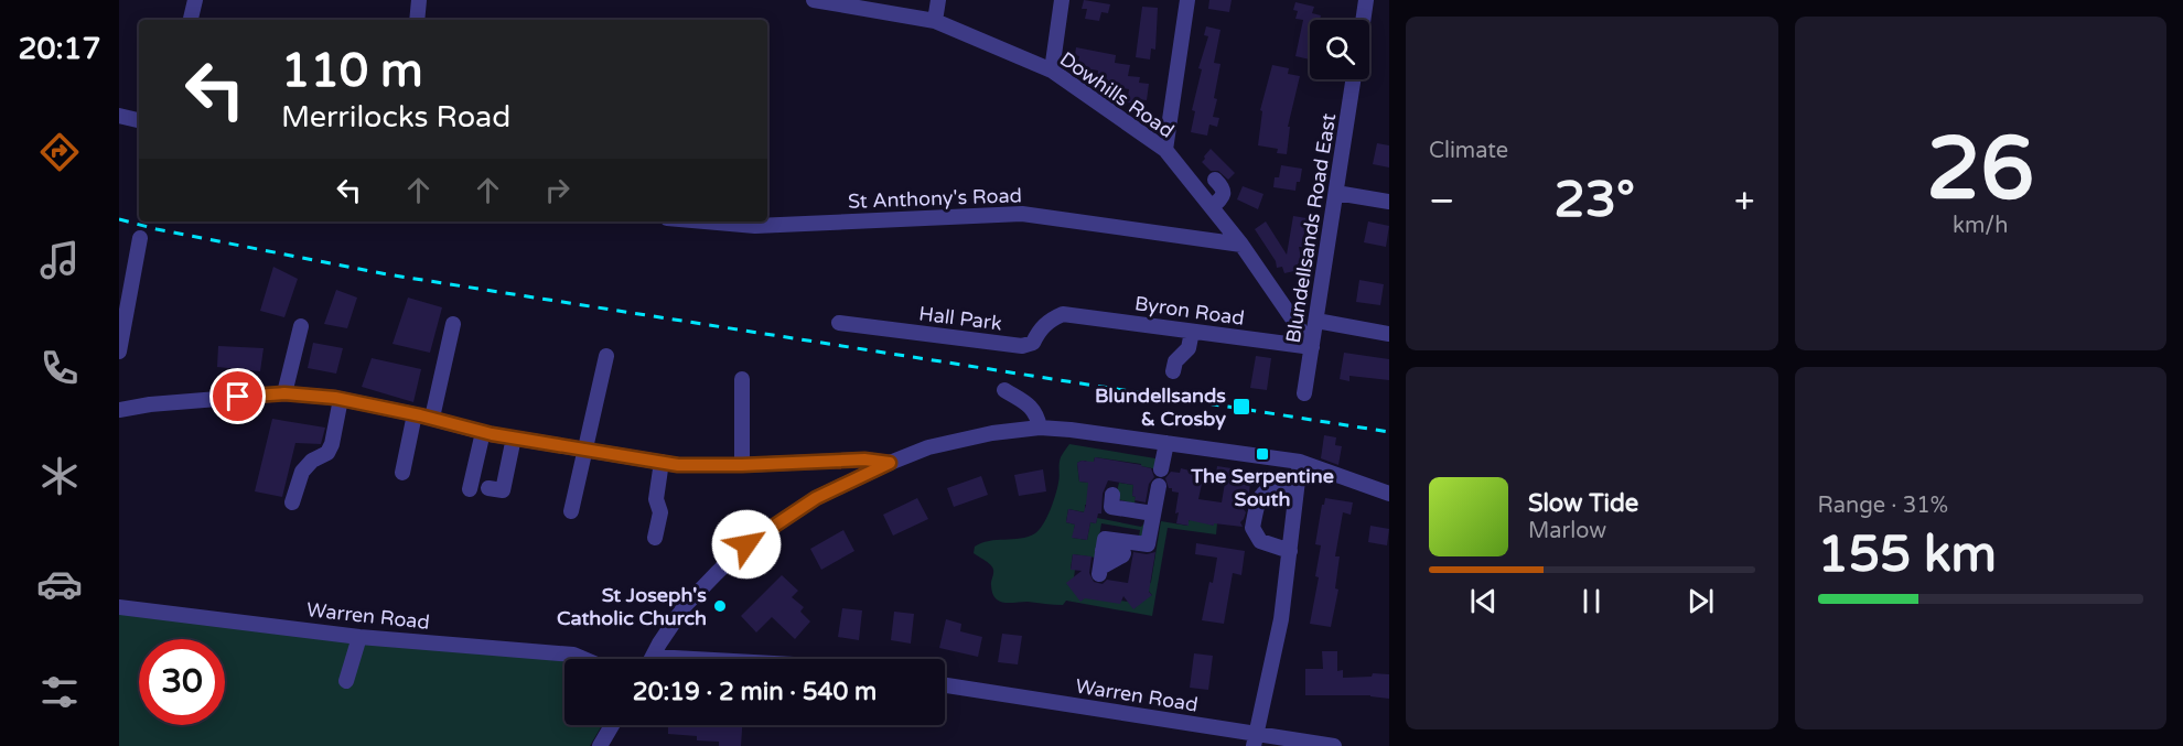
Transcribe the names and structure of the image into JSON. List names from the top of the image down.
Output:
{
  "streets": {
    "street": [
      "Dowhills Road",
      "St Anthony's Road",
      "Blundellsands Road East",
      "Byron Road",
      "Hall Park",
      "Warren Road"
    ]
  },
  "crossings": [
    ["Dowhills Road", "St Anthony's Road"],
    ["Dowhills Road", "Blundellsands Road East"],
    ["Dowhills Road", "Byron Road"],
    ["Blundellsands Road East", "Byron Road"],
    ["Byron Road", "Hall Park"]
  ],
  "places": {
    "transit": ["Blundellsands & Crosby", "The Serpentine South"],
    "other": ["St Joseph's Catholic Church"]
  },
  "page": {
    "tabs": "20:17",
    "tile": [
      "Climate",
      ["26", "km/h"],
      ["Range · 31%", "155 km"]
    ],
    "turn": ["110 m", "Merrilocks Road"],
    "heat": ["−", "23°", "+"],
    "song": ["Slow Tide", "Marlow"],
    "limit": "30",
    "trip": "20:19 · 2 min · 540 m"
  }
}
